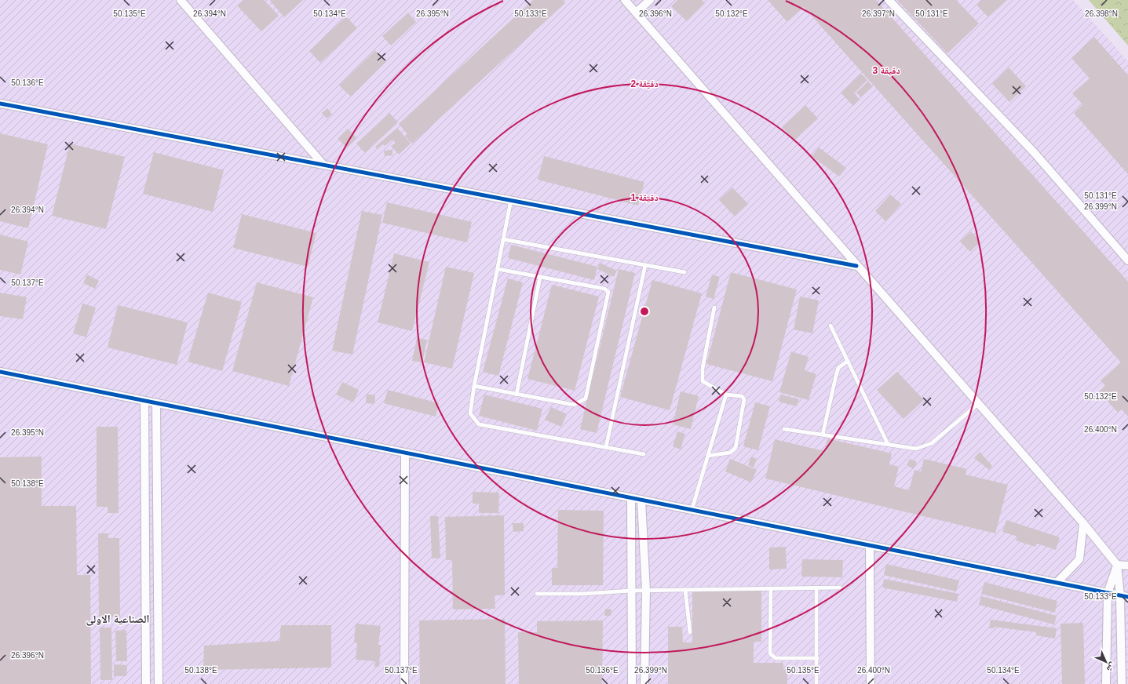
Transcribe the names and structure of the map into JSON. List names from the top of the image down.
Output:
{
  "districts": ["الصناعية الاولى"],
  "north": "bottom right",
  "coordinates": [
    "50.135°E",
    "26.394°N",
    "50.134°E",
    "26.395°N",
    "50.133°E",
    "26.396°N",
    "50.132°E",
    "26.397°N",
    "50.131°E",
    "26.398°N",
    "50.136°E",
    "26.399°N",
    "50.137°E",
    "26.400°N",
    "50.138°E"
  ],
  "rings": ["3 دقيقة", "2 دقيقة", "1 دقيقة"]
}
